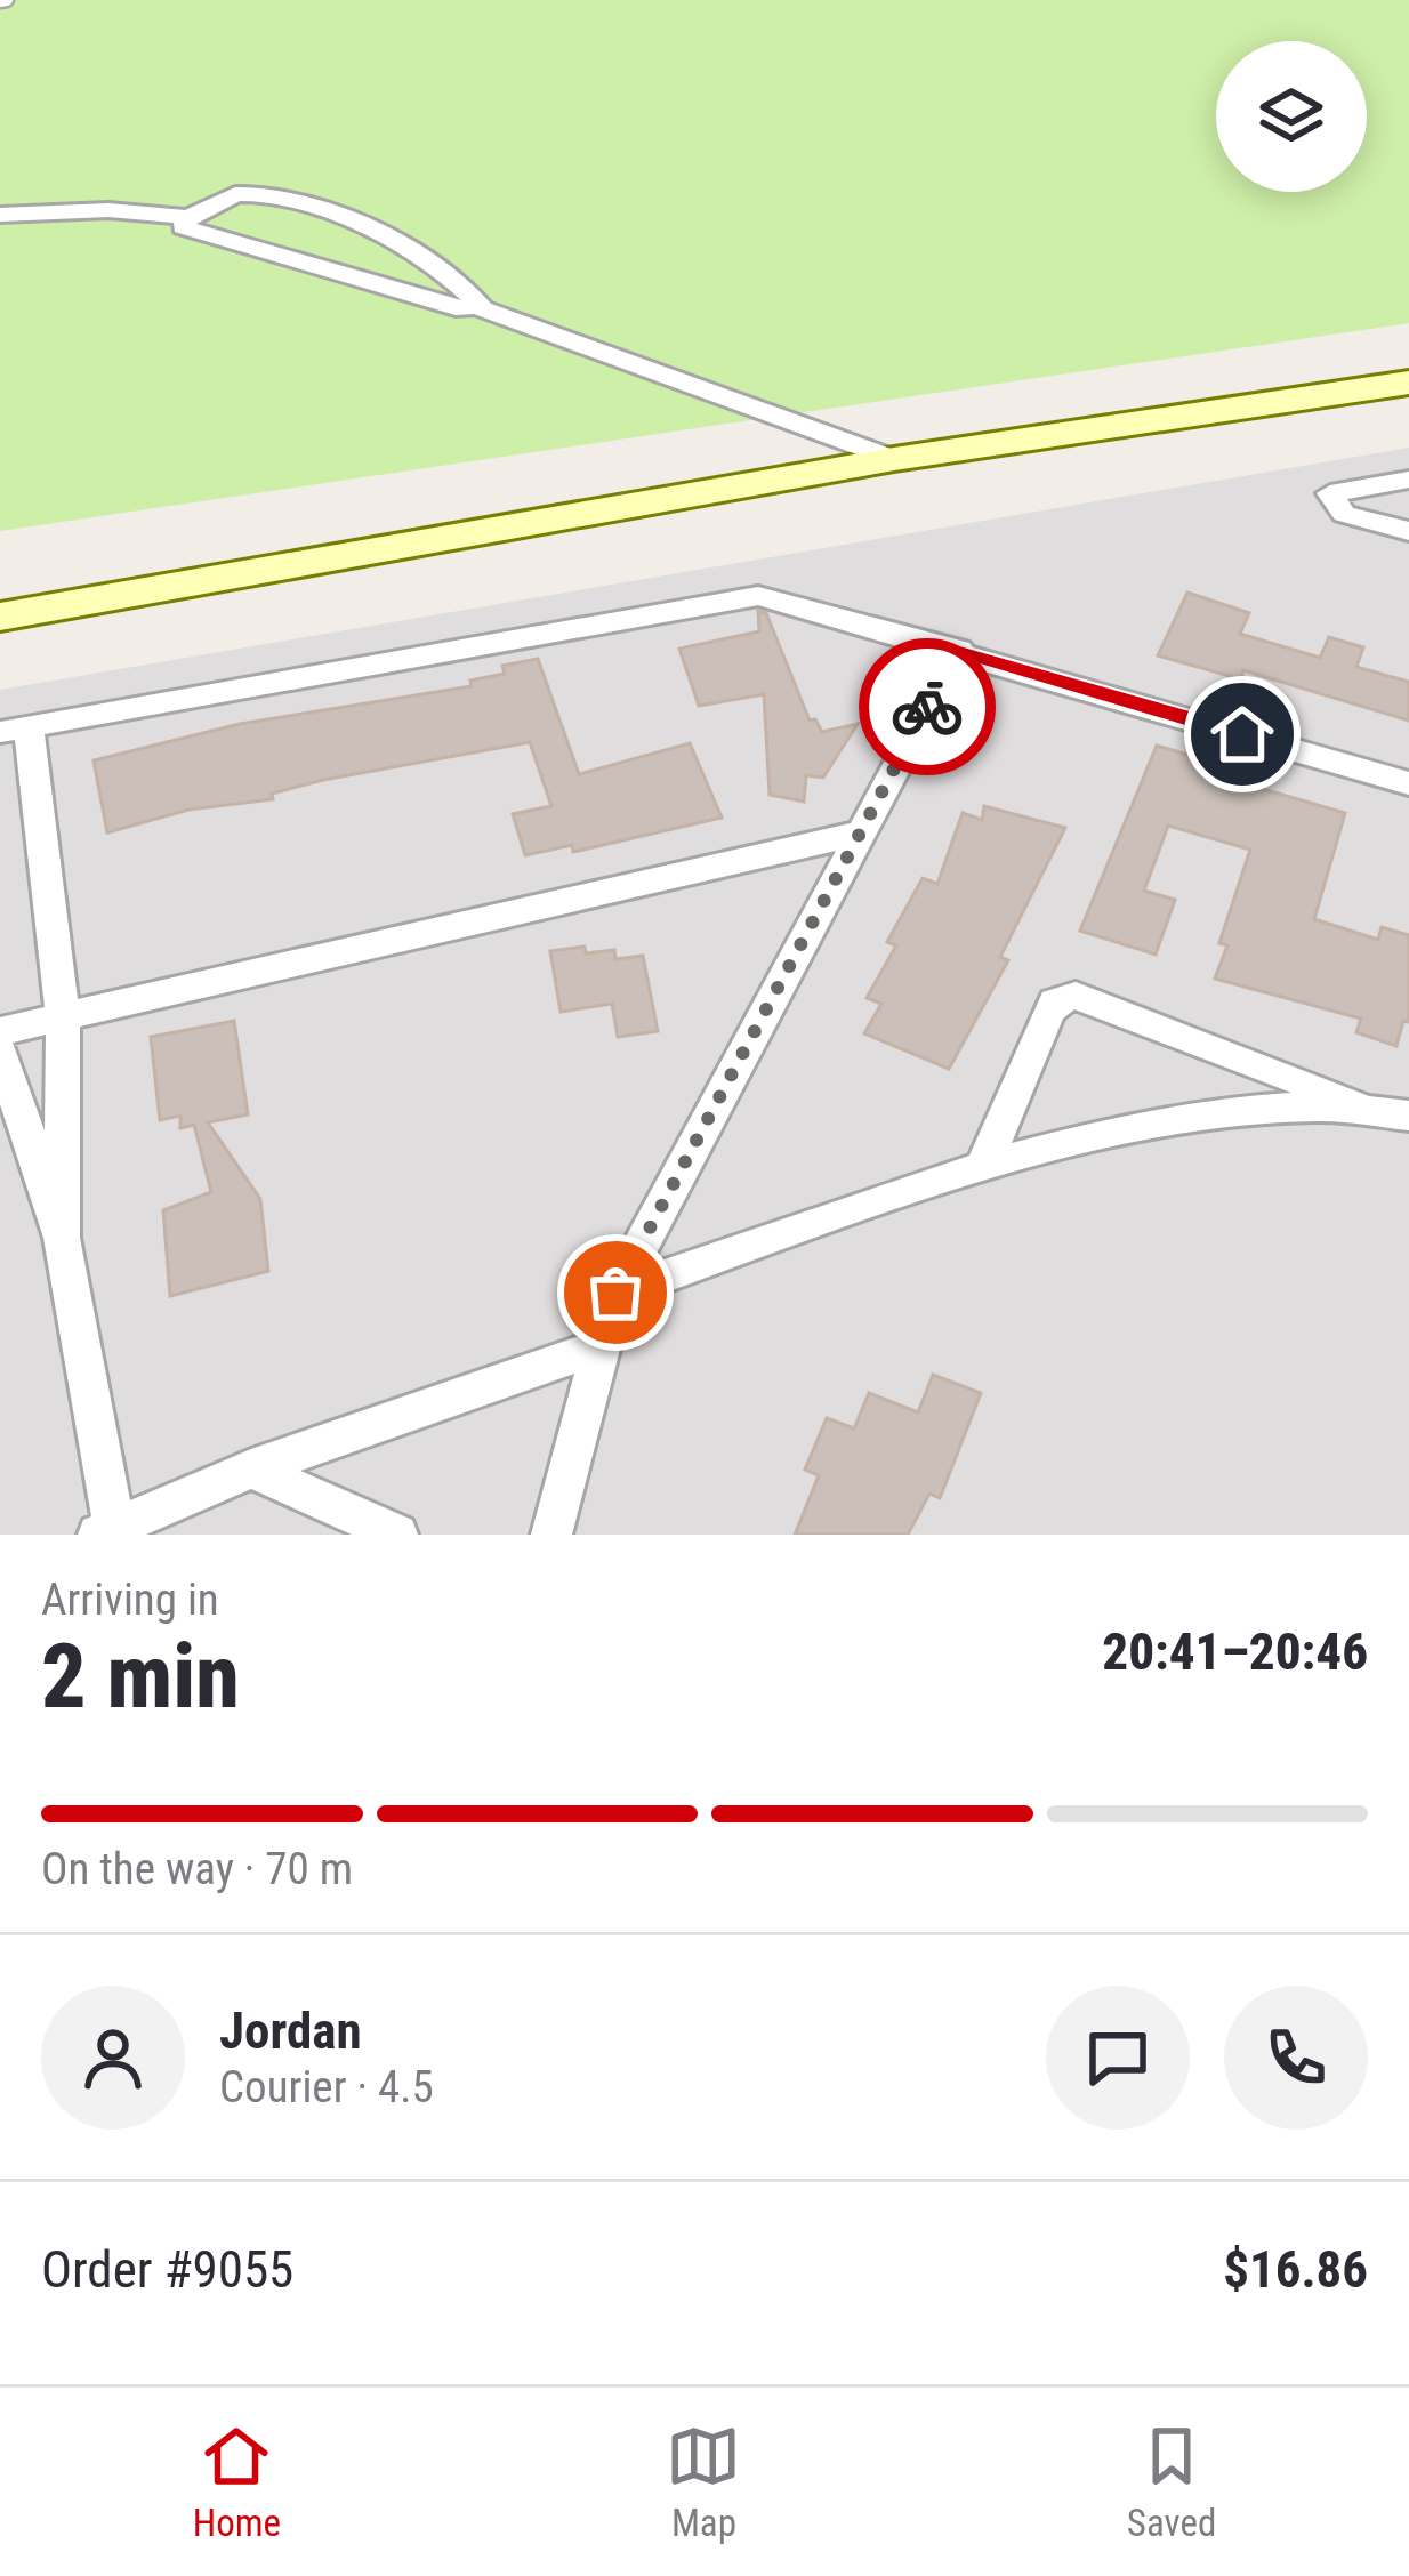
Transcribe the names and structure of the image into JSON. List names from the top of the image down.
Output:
{
  "page": {
    "heading": ["2 min", "Arriving in", "20:41–20:46"],
    "panel": [
      "Jordan",
      "Courier · 4.5",
      "Order #9055",
      "$16.86"
    ],
    "bar": "On the way · 70 m",
    "tabs": ["Home", "Map", "Saved"]
  }
}
